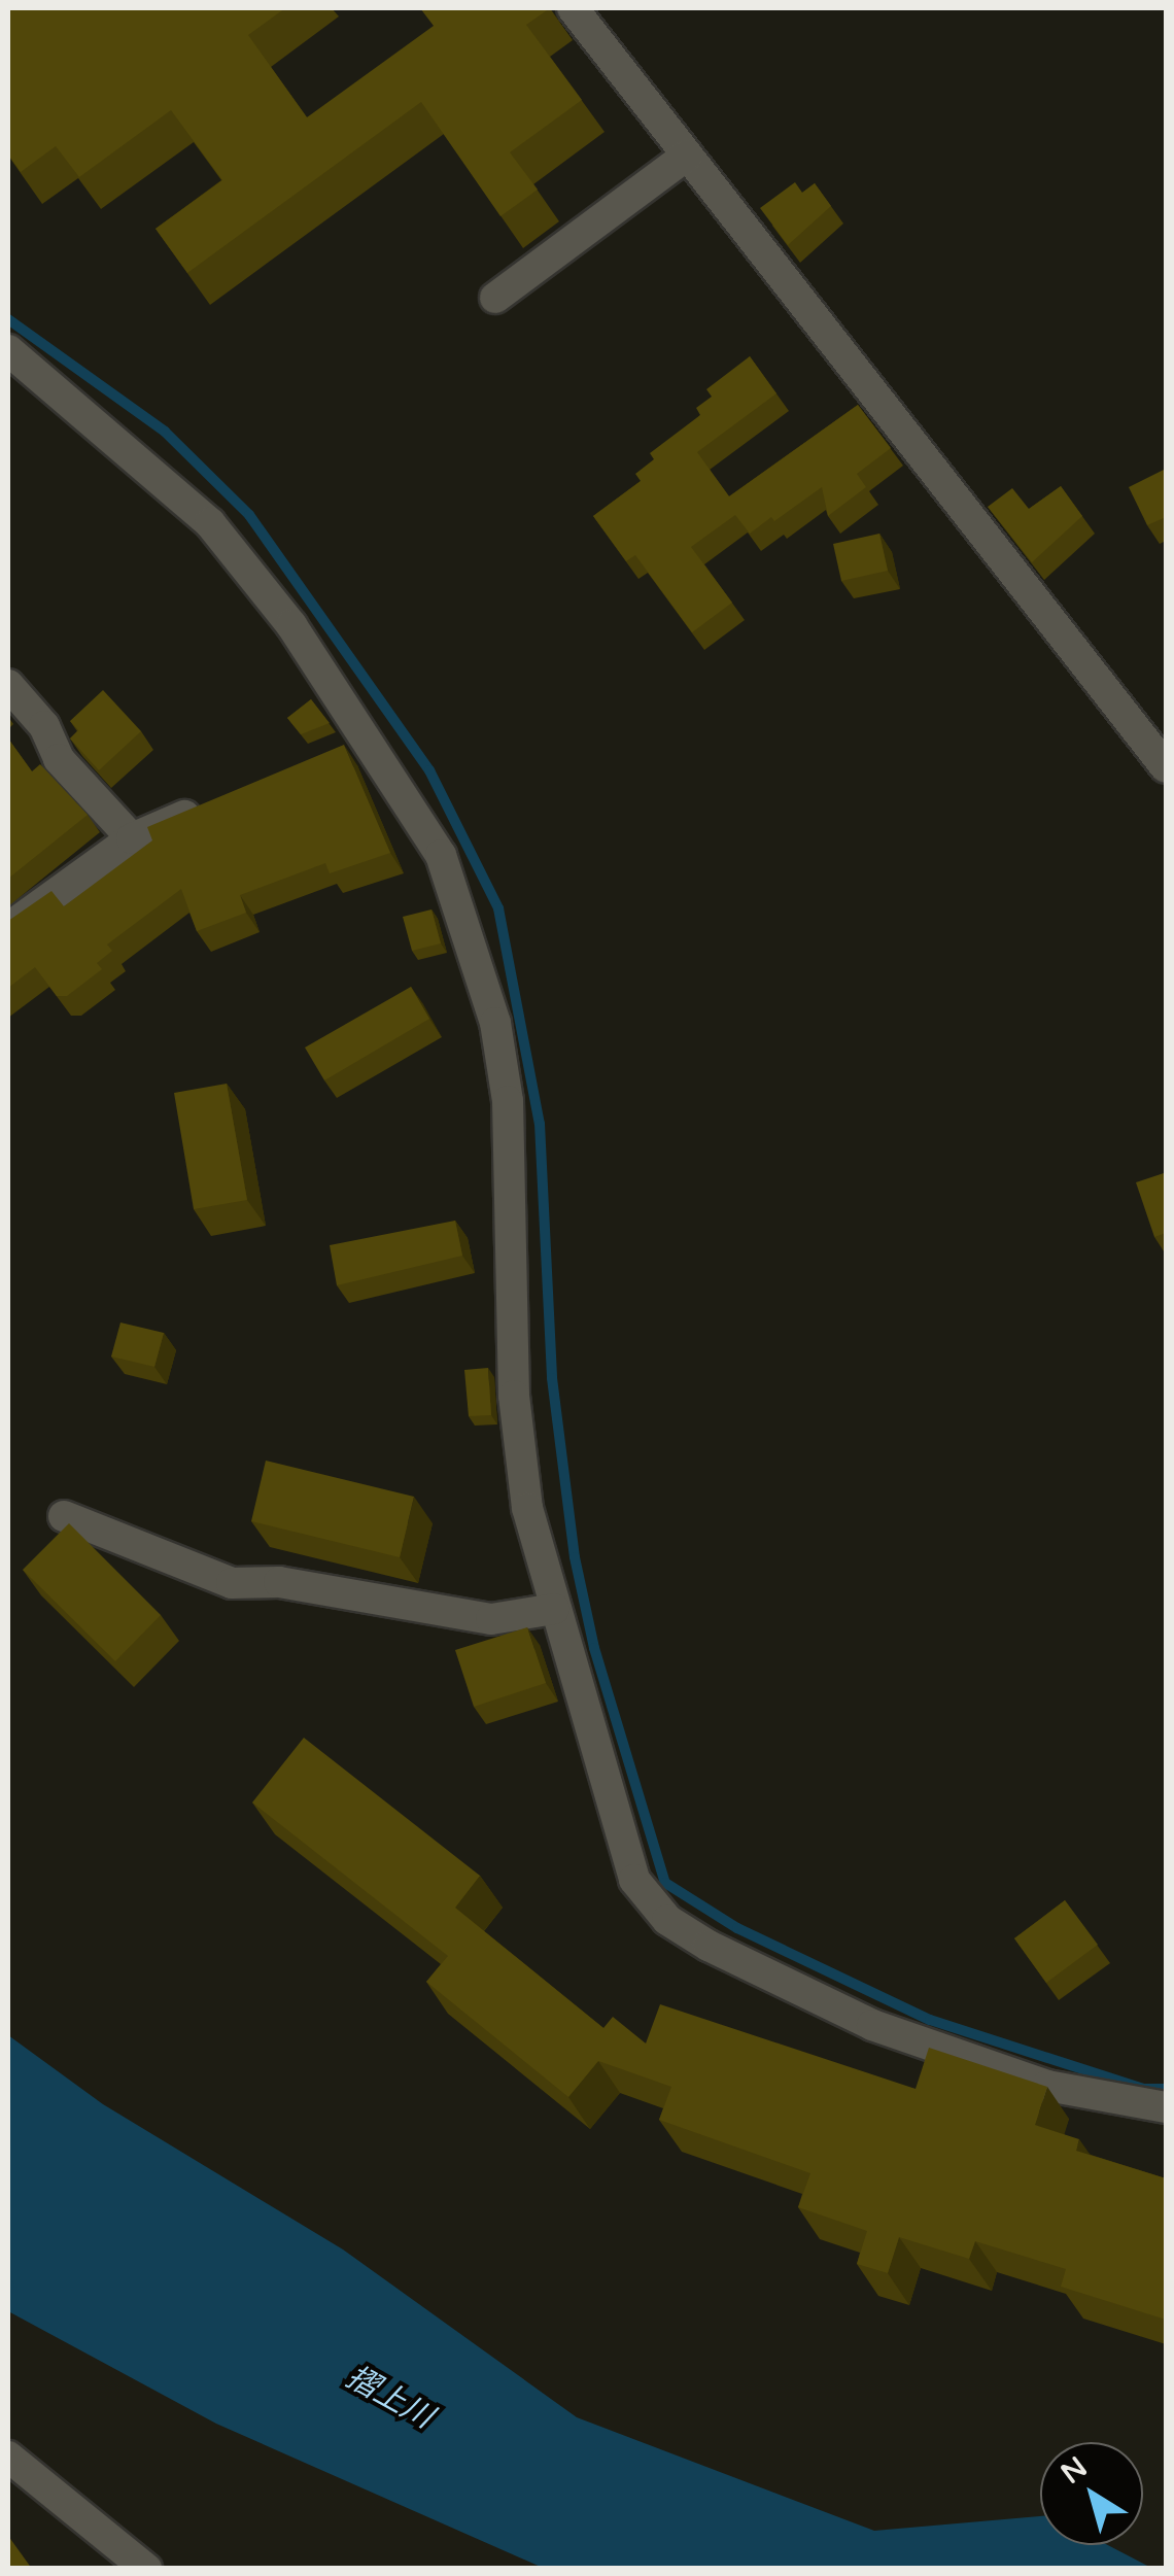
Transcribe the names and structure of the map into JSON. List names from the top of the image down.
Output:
{
  "water": ["摺上川"],
  "north": "top left"
}
